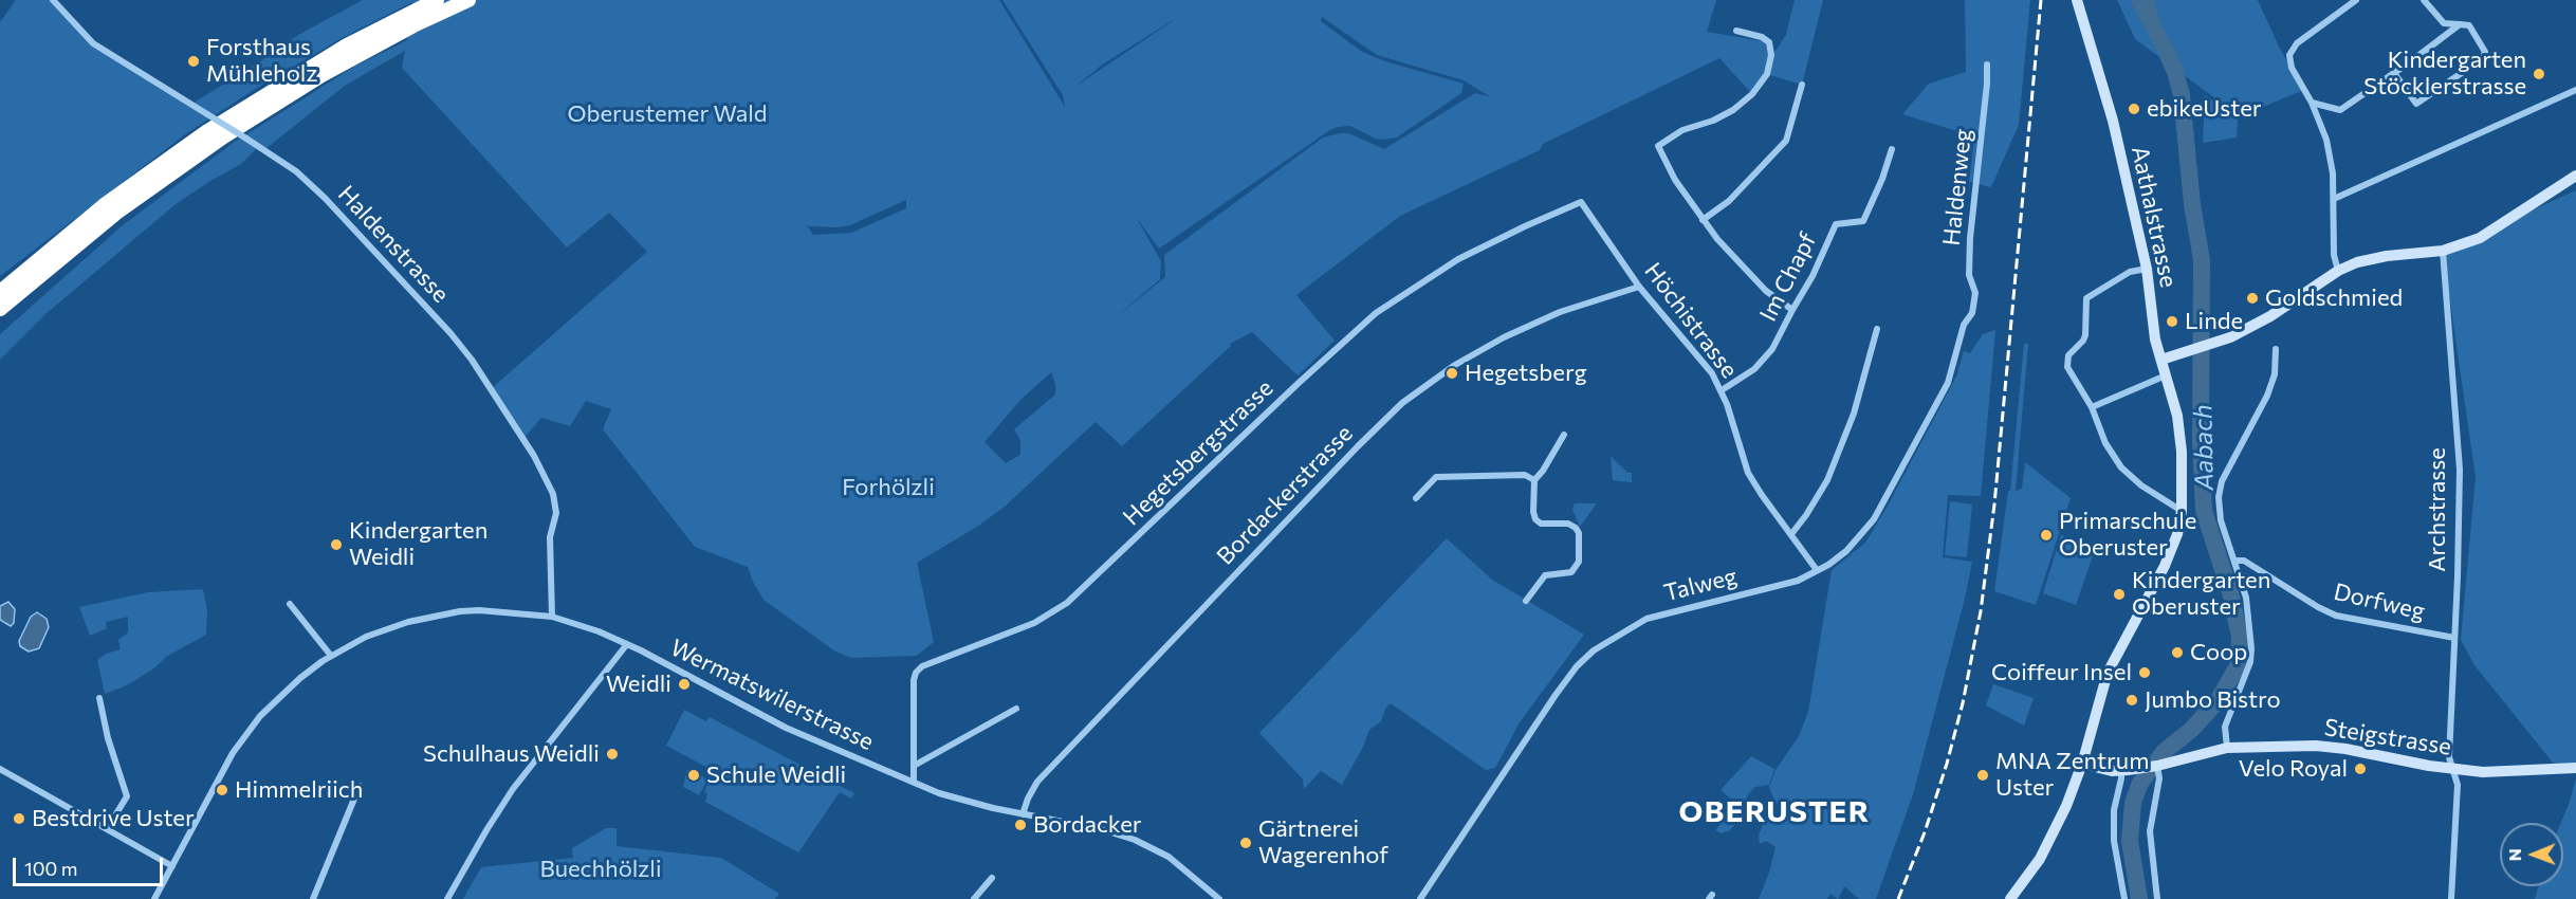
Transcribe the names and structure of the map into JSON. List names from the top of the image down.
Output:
{
  "streets": {
    "street": [
      "Haldenweg",
      "Aathalstrasse",
      "Haldenstrasse",
      "Im Chapf",
      "Höchistrasse",
      "Hegetsbergstrasse",
      "Bordackerstrasse",
      "Archstrasse",
      "Talweg",
      "Dorfweg",
      "Wermatswilerstrasse",
      "Steigstrasse"
    ]
  },
  "crossings": [
    ["Haldenweg", "Talweg"],
    ["Aathalstrasse", "Steigstrasse"],
    ["Haldenstrasse", "Wermatswilerstrasse"],
    ["Im Chapf", "Höchistrasse"],
    ["Höchistrasse", "Hegetsbergstrasse"],
    ["Höchistrasse", "Bordackerstrasse"],
    ["Höchistrasse", "Talweg"],
    ["Hegetsbergstrasse", "Wermatswilerstrasse"],
    ["Bordackerstrasse", "Wermatswilerstrasse"],
    ["Archstrasse", "Dorfweg"],
    ["Archstrasse", "Steigstrasse"]
  ],
  "districts": ["OBERUSTER"],
  "water": ["Aabach"],
  "parks": ["Oberustemer Wald", "Forhölzli", "Buechhölzli"],
  "places": [
    "Forsthaus Mühleholz",
    "Kindergarten Stöcklerstrasse",
    "ebikeUster",
    "Goldschmied",
    "Linde",
    "Hegetsberg",
    "Primarschule Oberuster",
    "Kindergarten Weidli",
    "Kindergarten Oberuster",
    "Coop",
    "Coiffeur Insel",
    "Weidli",
    "Jumbo Bistro",
    "Schulhaus Weidli",
    "Velo Royal",
    "Schule Weidli",
    "MNA Zentrum Uster",
    "Himmelriich",
    "Bestdrive Uster",
    "Bordacker",
    "Gärtnerei Wagerenhof"
  ],
  "scale_bar": "100 m",
  "north": "left"
}
